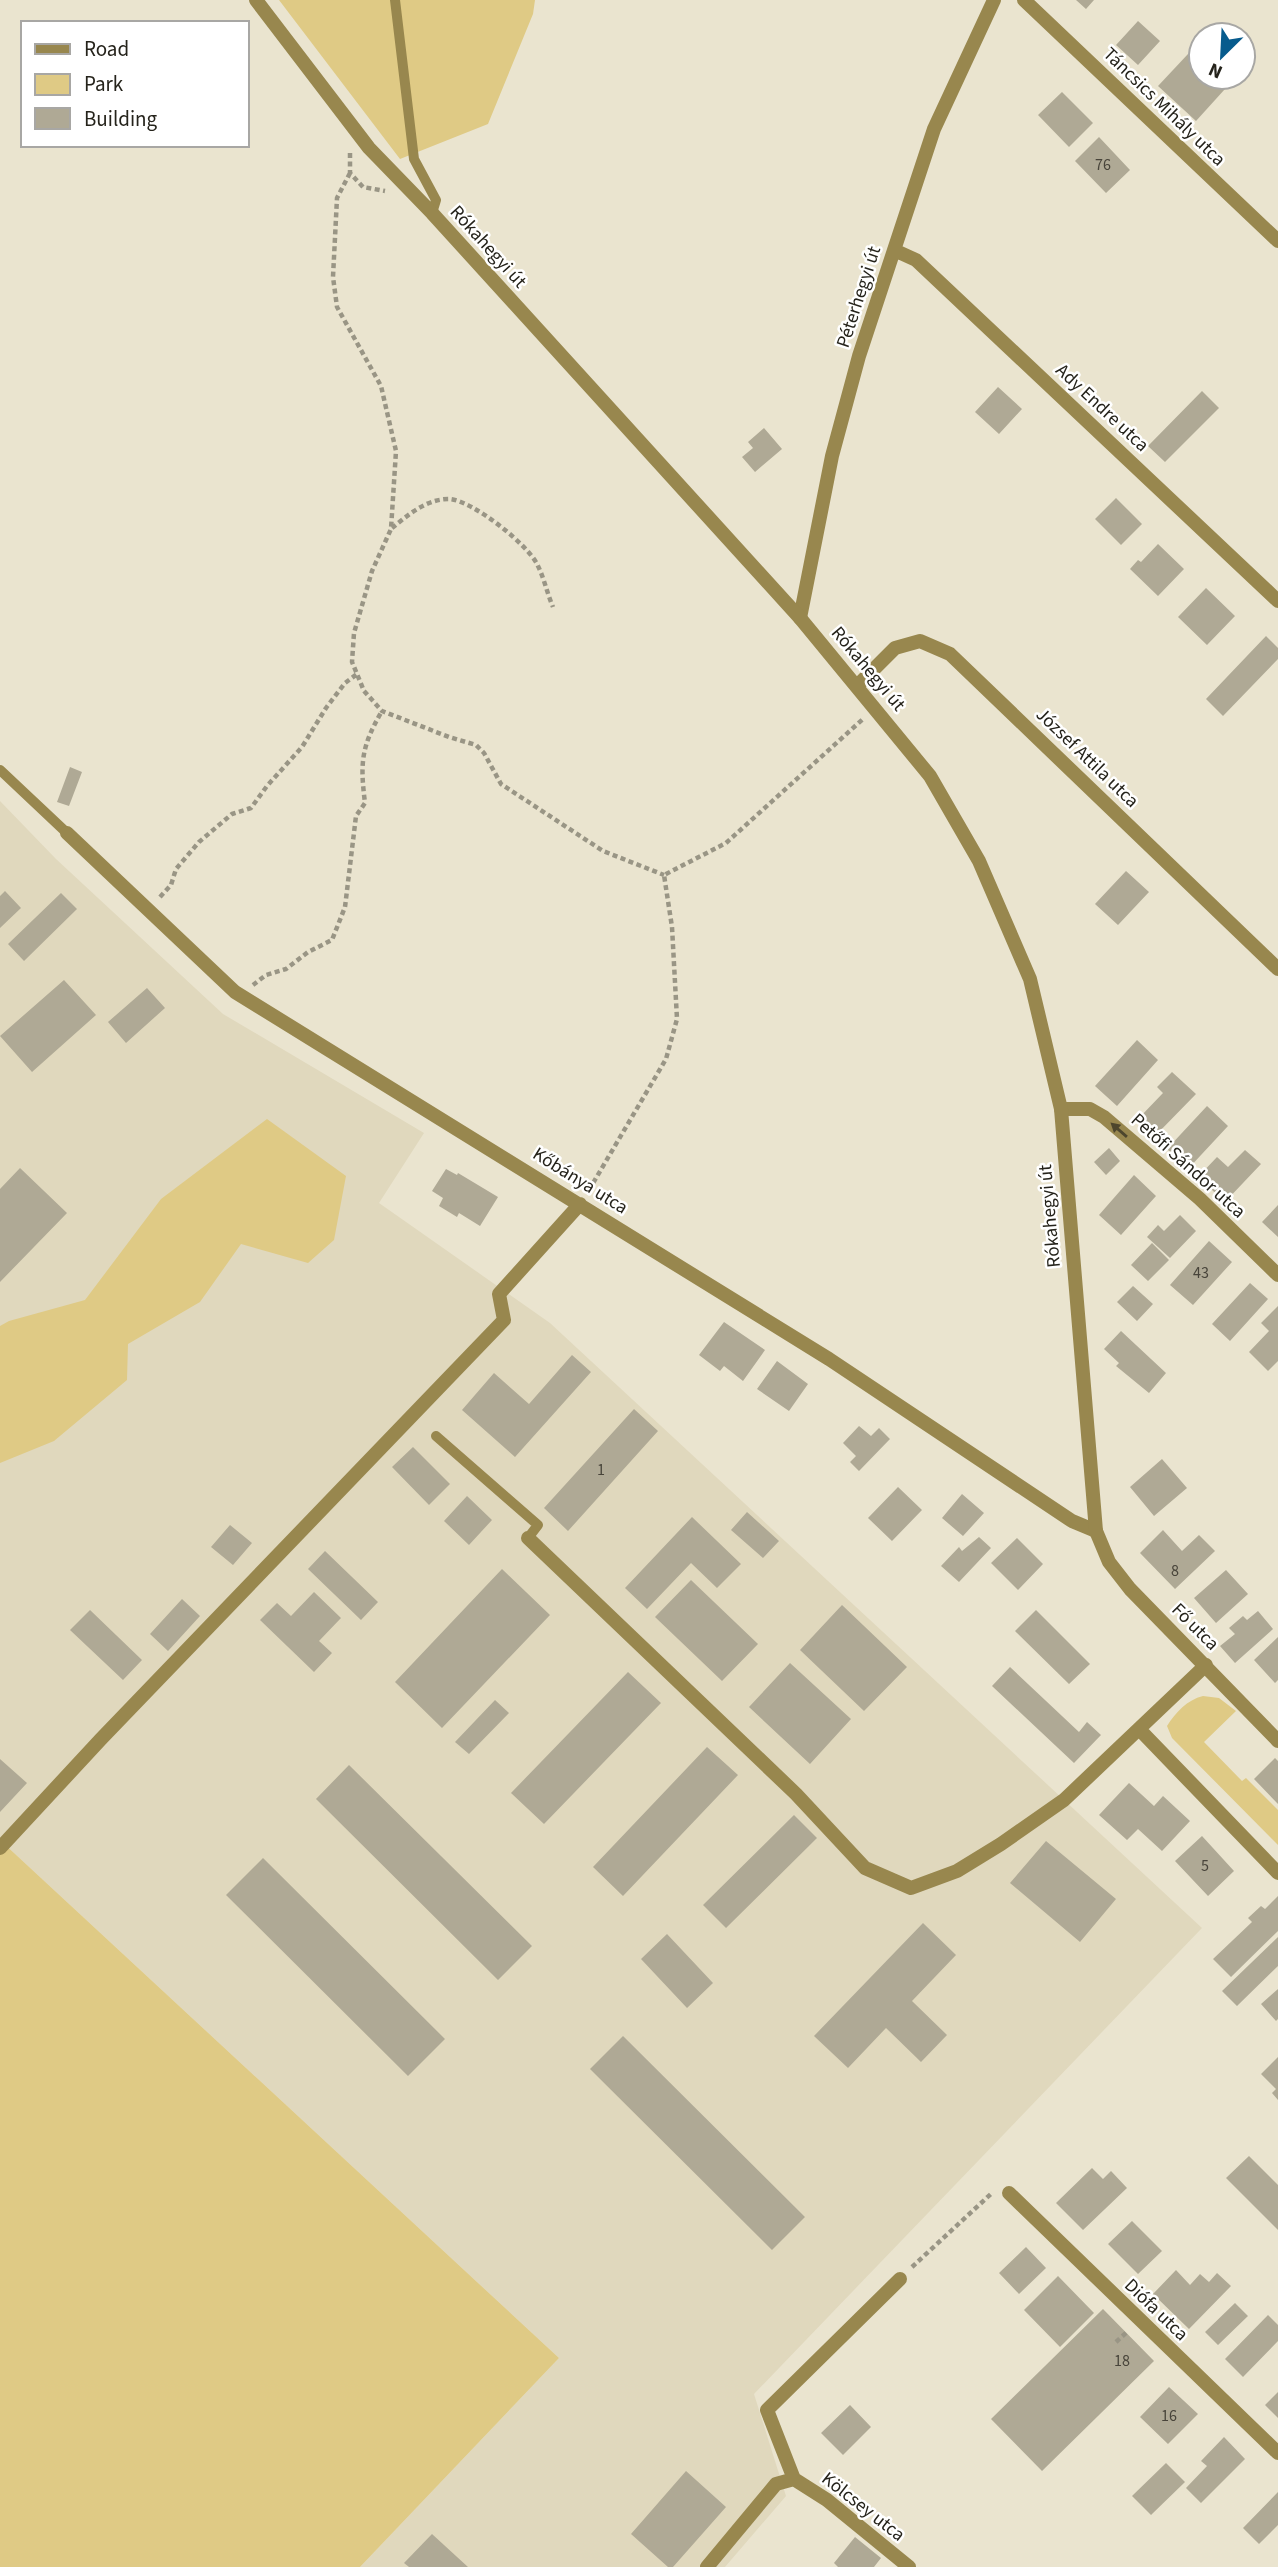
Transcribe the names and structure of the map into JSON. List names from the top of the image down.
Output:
{
  "streets": {
    "street": [
      "Táncsics Mihály utca",
      "Rókahegyi út",
      "Péterhegyi út",
      "Ady Endre utca",
      "József Attila utca",
      "Petőfi Sándor utca",
      "Kőbánya utca",
      "Fő utca",
      "Diófa utca",
      "Kölcsey utca"
    ]
  },
  "crossings": [
    ["Rókahegyi út", "Péterhegyi út"],
    ["Rókahegyi út", "József Attila utca"],
    ["Rókahegyi út", "Petőfi Sándor utca"],
    ["Rókahegyi út", "Kőbánya utca"],
    ["Rókahegyi út", "Fő utca"],
    ["Péterhegyi út", "Ady Endre utca"],
    ["Kőbánya utca", "Fő utca"]
  ],
  "one_way": ["Petőfi Sándor utca"],
  "house_numbers": [
    "76",
    "43",
    "1",
    "8",
    "5",
    "18",
    "16"
  ],
  "legend": ["Road", "Park", "Building"],
  "north": "bottom left"
}
